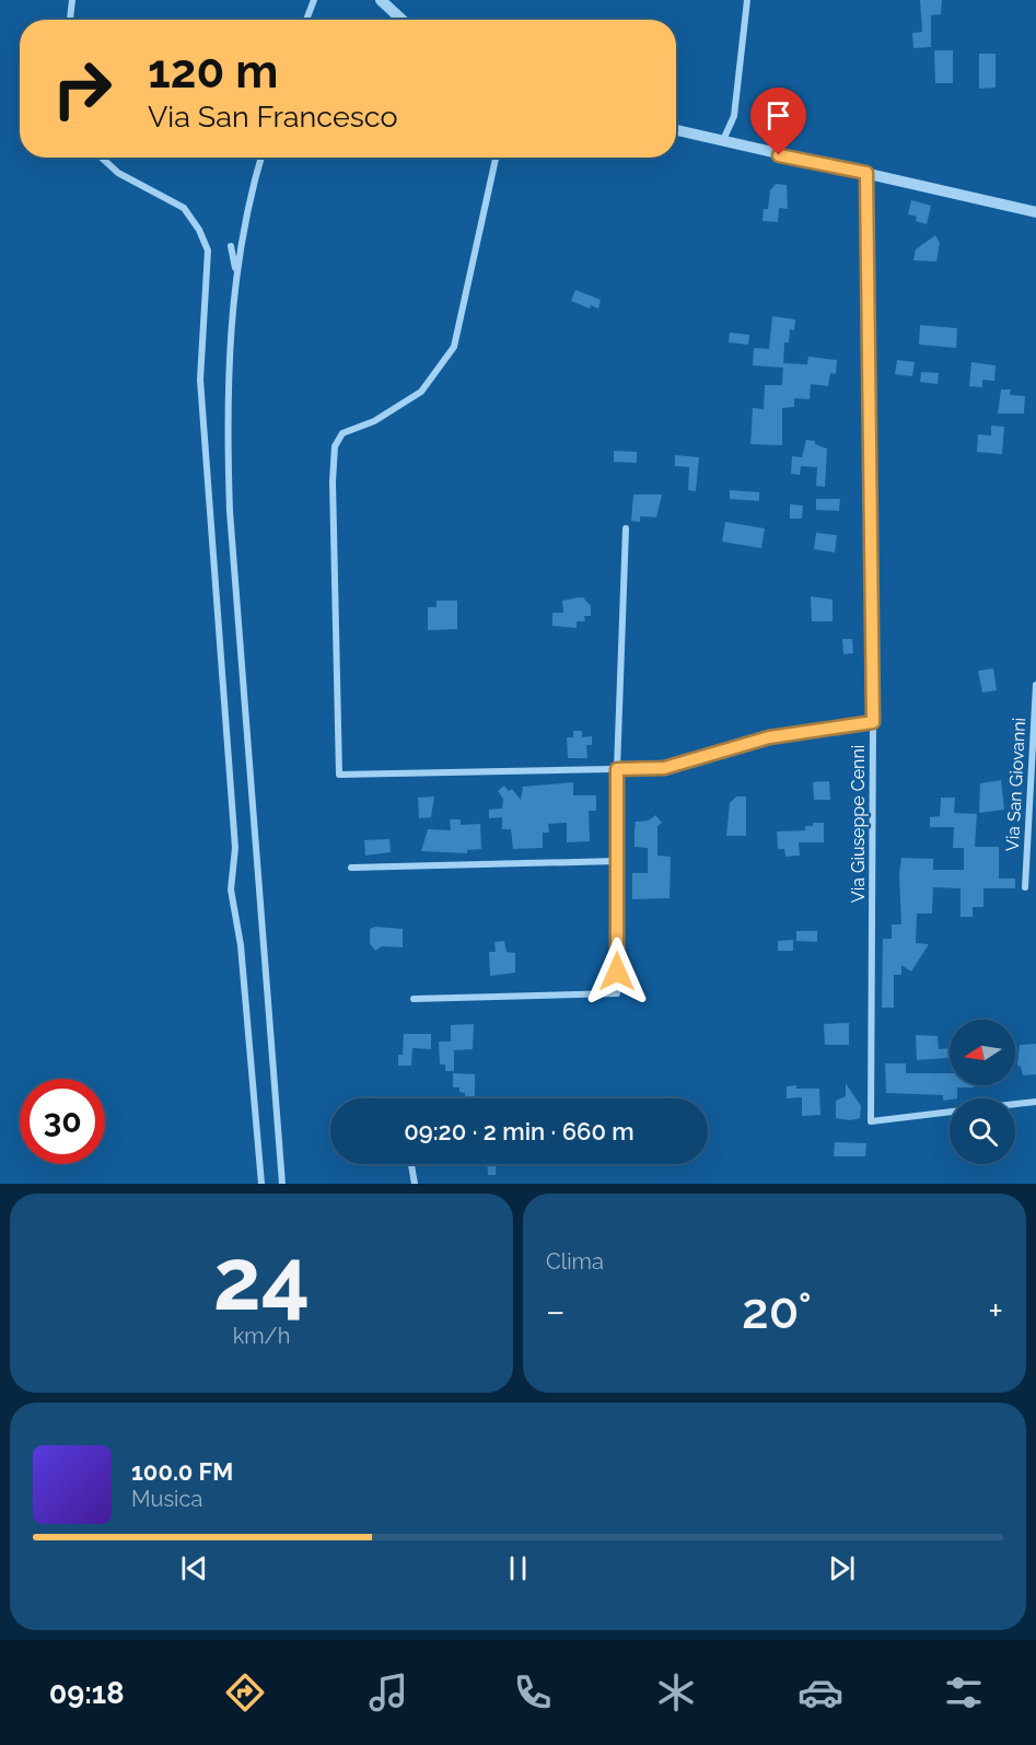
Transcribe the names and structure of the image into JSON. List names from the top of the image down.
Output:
{
  "streets": {
    "street": ["Via San Giovanni", "Via Giuseppe Cenni"]
  },
  "north": "left",
  "page": {
    "turn": ["120 m", "Via San Francesco"],
    "limit": "30",
    "trip": "09:20 · 2 min · 660 m",
    "tile": [
      ["24", "km/h"],
      "Clima"
    ],
    "heat": ["−", "20°", "+"],
    "song": ["100.0 FM", "Musica"],
    "tabs": "09:18"
  }
}
